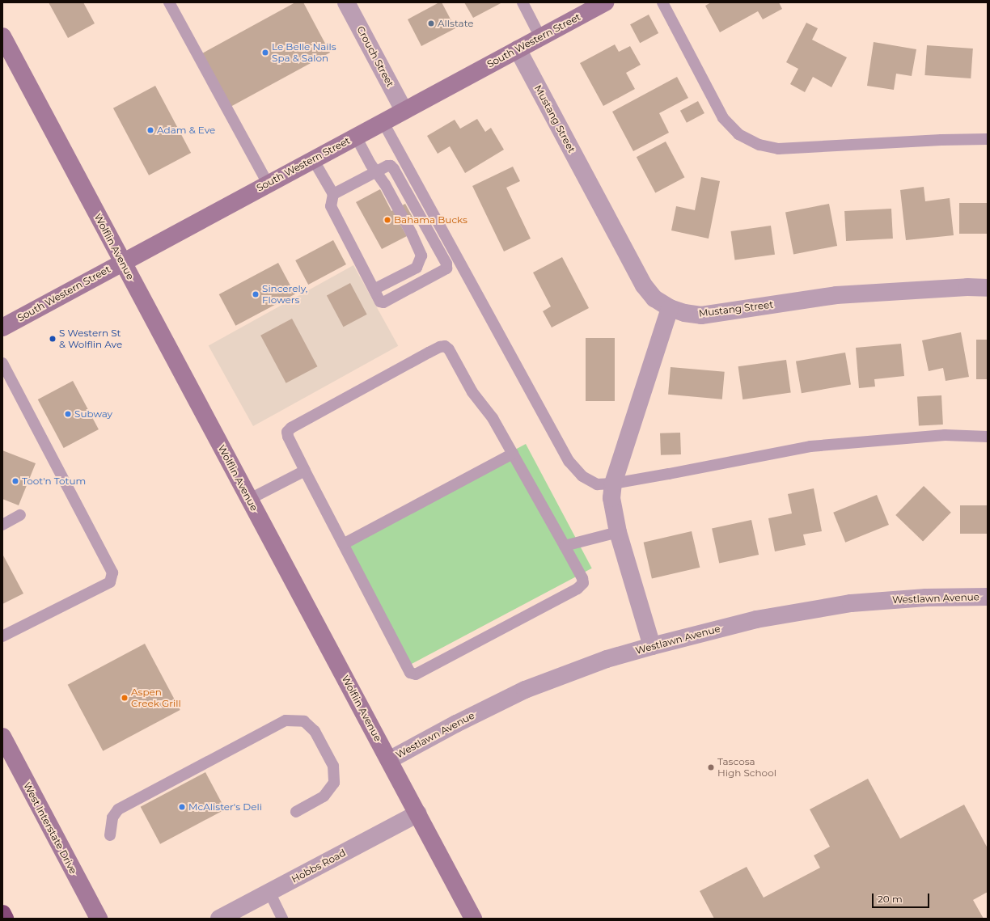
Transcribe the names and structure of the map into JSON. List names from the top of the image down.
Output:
{
  "streets": {
    "main road": ["South Western Street", "Wolflin Avenue", "West Interstate Drive"],
    "street": [
      "Crouch Street",
      "Mustang Street",
      "Westlawn Avenue",
      "Hobbs Road"
    ]
  },
  "crossings": [
    ["South Western Street", "Crouch Street"],
    ["South Western Street", "Mustang Street"],
    ["South Western Street", "Wolflin Avenue"],
    ["Wolflin Avenue", "Westlawn Avenue"],
    ["Wolflin Avenue", "Hobbs Road"]
  ],
  "places": [
    "Allstate",
    "Le Belle Nails Spa & Salon",
    "Adam & Eve",
    "Bahama Bucks",
    "Sincerely, Flowers",
    "S Western St & Wolflin Ave",
    "Subway",
    "Toot'n Totum",
    "Aspen Creek Grill",
    "Tascosa High School",
    "McAlister's Deli"
  ],
  "scale_bar": "20 m"
}
